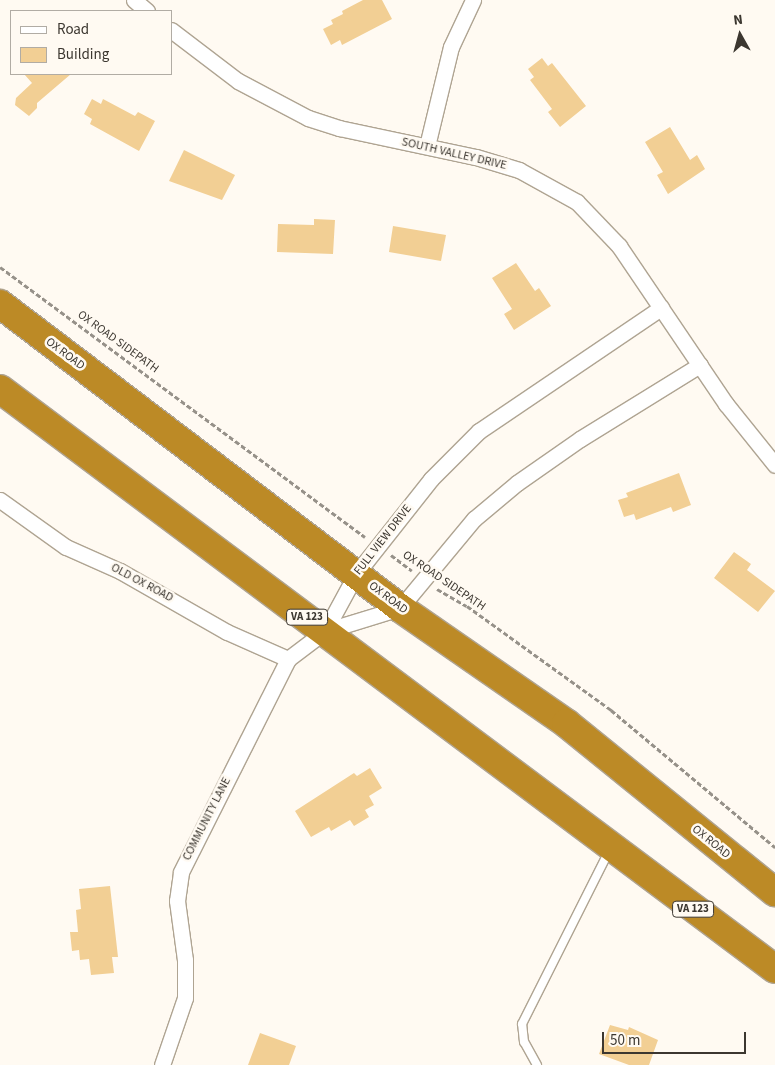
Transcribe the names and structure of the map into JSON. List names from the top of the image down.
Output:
{
  "streets": {
    "highway": ["OX ROAD", "VA 123"],
    "street": [
      "SOUTH VALLEY DRIVE",
      "FULL VIEW DRIVE",
      "OLD OX ROAD",
      "COMMUNITY LANE"
    ],
    "path": ["OX ROAD SIDEPATH"]
  },
  "crossings": [
    ["SOUTH VALLEY DRIVE", "FULL VIEW DRIVE"],
    ["OX ROAD SIDEPATH", "FULL VIEW DRIVE"],
    ["OX ROAD", "FULL VIEW DRIVE"],
    ["FULL VIEW DRIVE", "VA 123"],
    ["FULL VIEW DRIVE", "COMMUNITY LANE"],
    ["OLD OX ROAD", "COMMUNITY LANE"],
    ["VA 123", "COMMUNITY LANE"]
  ],
  "legend": ["Road", "Building"],
  "scale_bar": "50 m",
  "north": "top"
}
